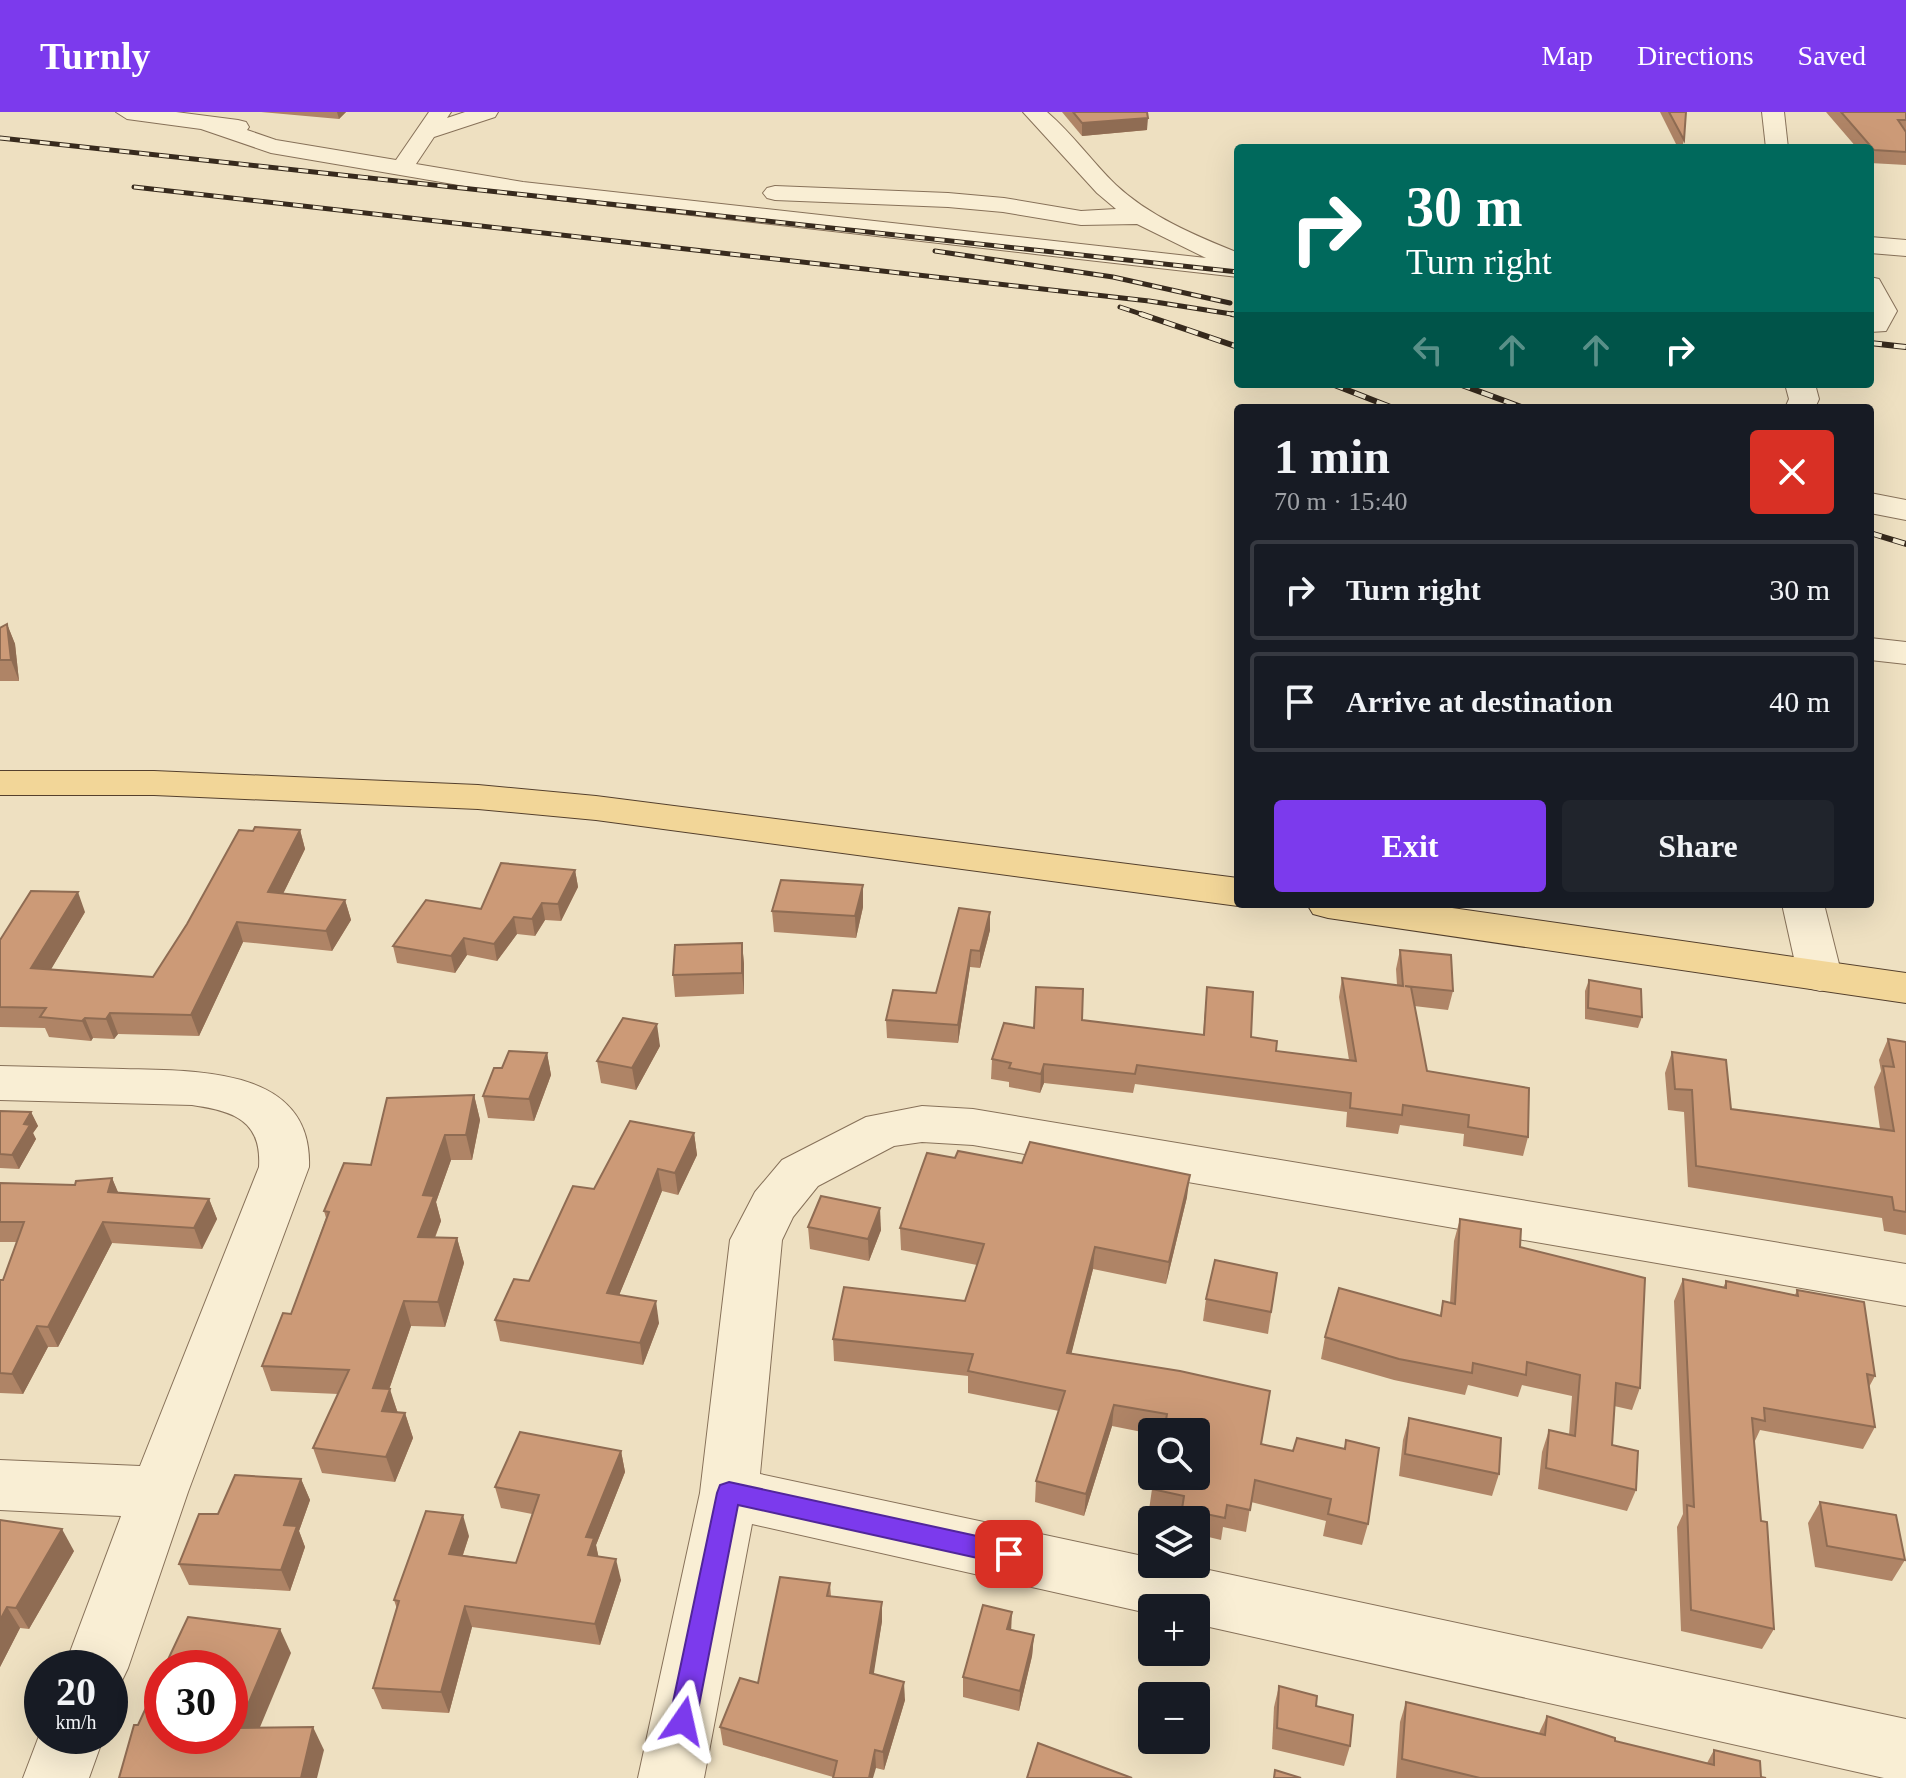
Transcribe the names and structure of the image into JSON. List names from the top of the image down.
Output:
{
  "page": {
    "header": "Turnly",
    "nav": ["Map", "Directions", "Saved"],
    "turn": ["30 m", "Turn right"],
    "heading": ["1 min", "70 m · 15:40"],
    "list": [
      {
        "name": "Turn right",
        "value": "30 m"
      },
      {
        "name": "Arrive at destination",
        "value": "40 m"
      }
    ],
    "buttons": ["Exit", "Share"],
    "map_buttons": ["+", "−"],
    "speed": "20 km/h",
    "limit": "30"
  }
}
